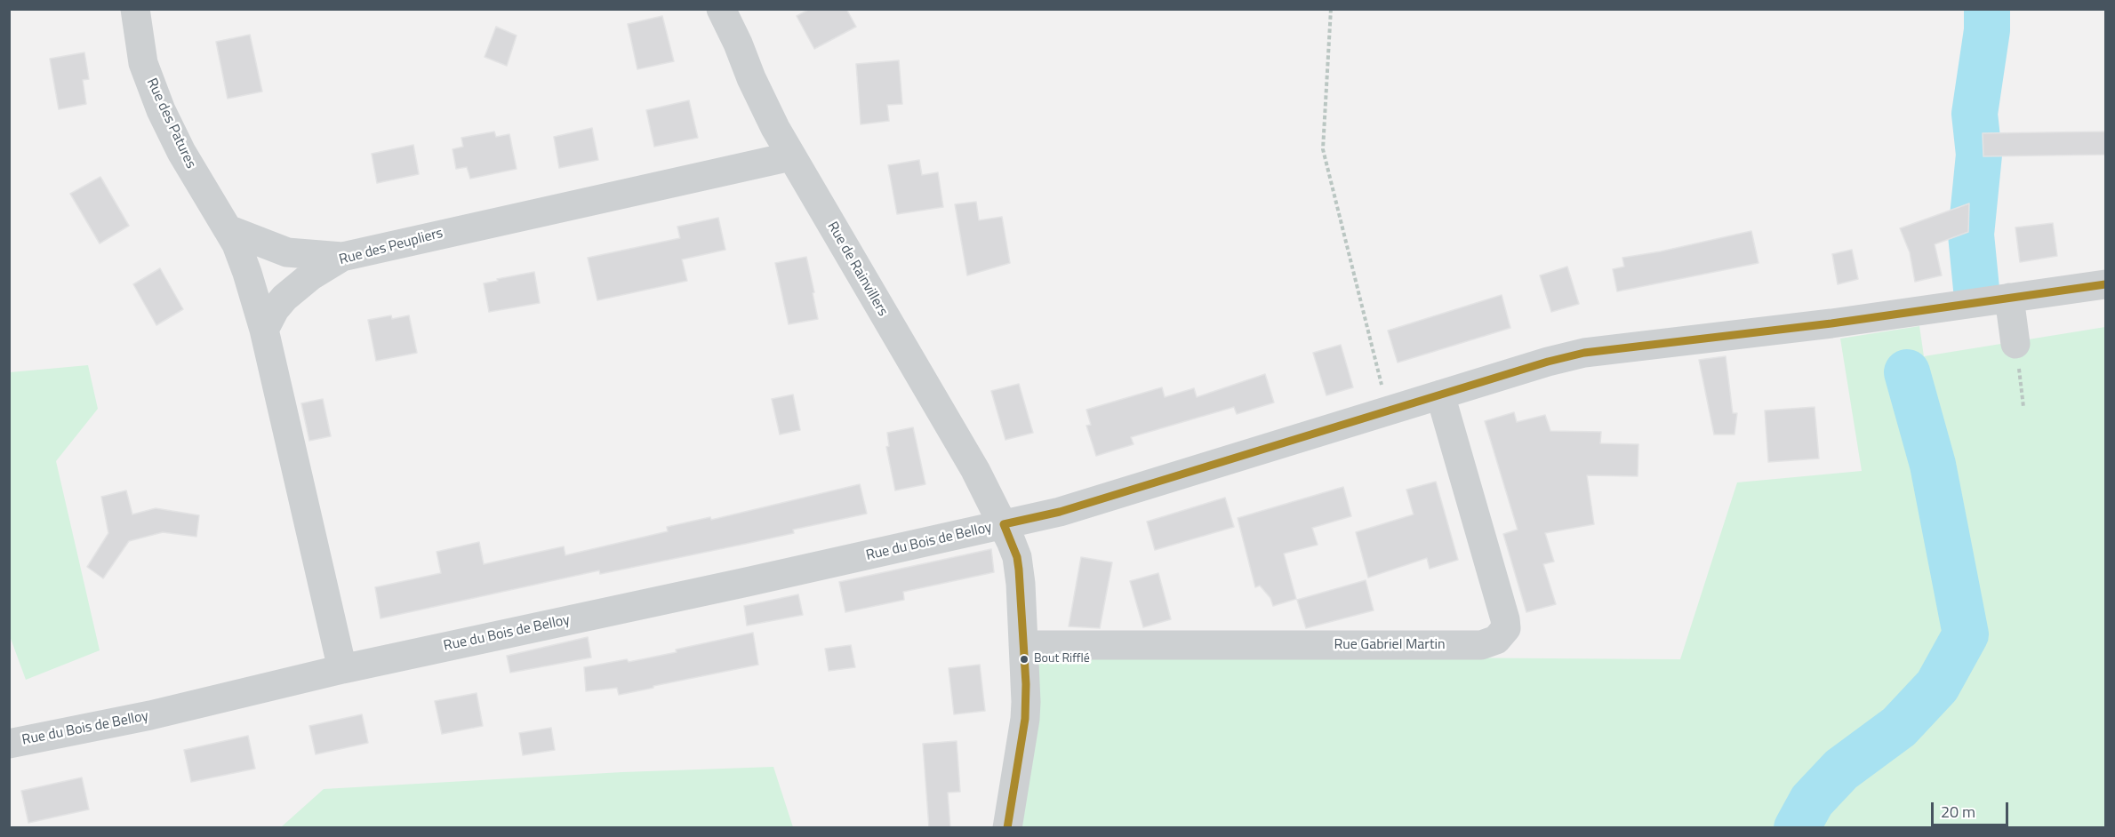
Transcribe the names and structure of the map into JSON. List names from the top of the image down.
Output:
{
  "streets": {
    "street": [
      "Rue des Patures",
      "Rue des Peupliers",
      "Rue de Rainvillers",
      "Rue du Bois de Belloy",
      "Rue Gabriel Martin"
    ]
  },
  "crossings": [
    ["Rue des Patures", "Rue des Peupliers"],
    ["Rue des Peupliers", "Rue de Rainvillers"],
    ["Rue de Rainvillers", "Rue du Bois de Belloy"],
    ["Rue de Rainvillers", "Rue Gabriel Martin"],
    ["Rue du Bois de Belloy", "Rue Gabriel Martin"]
  ],
  "places": ["Bout Rifflé"],
  "scale_bar": "20 m"
}
